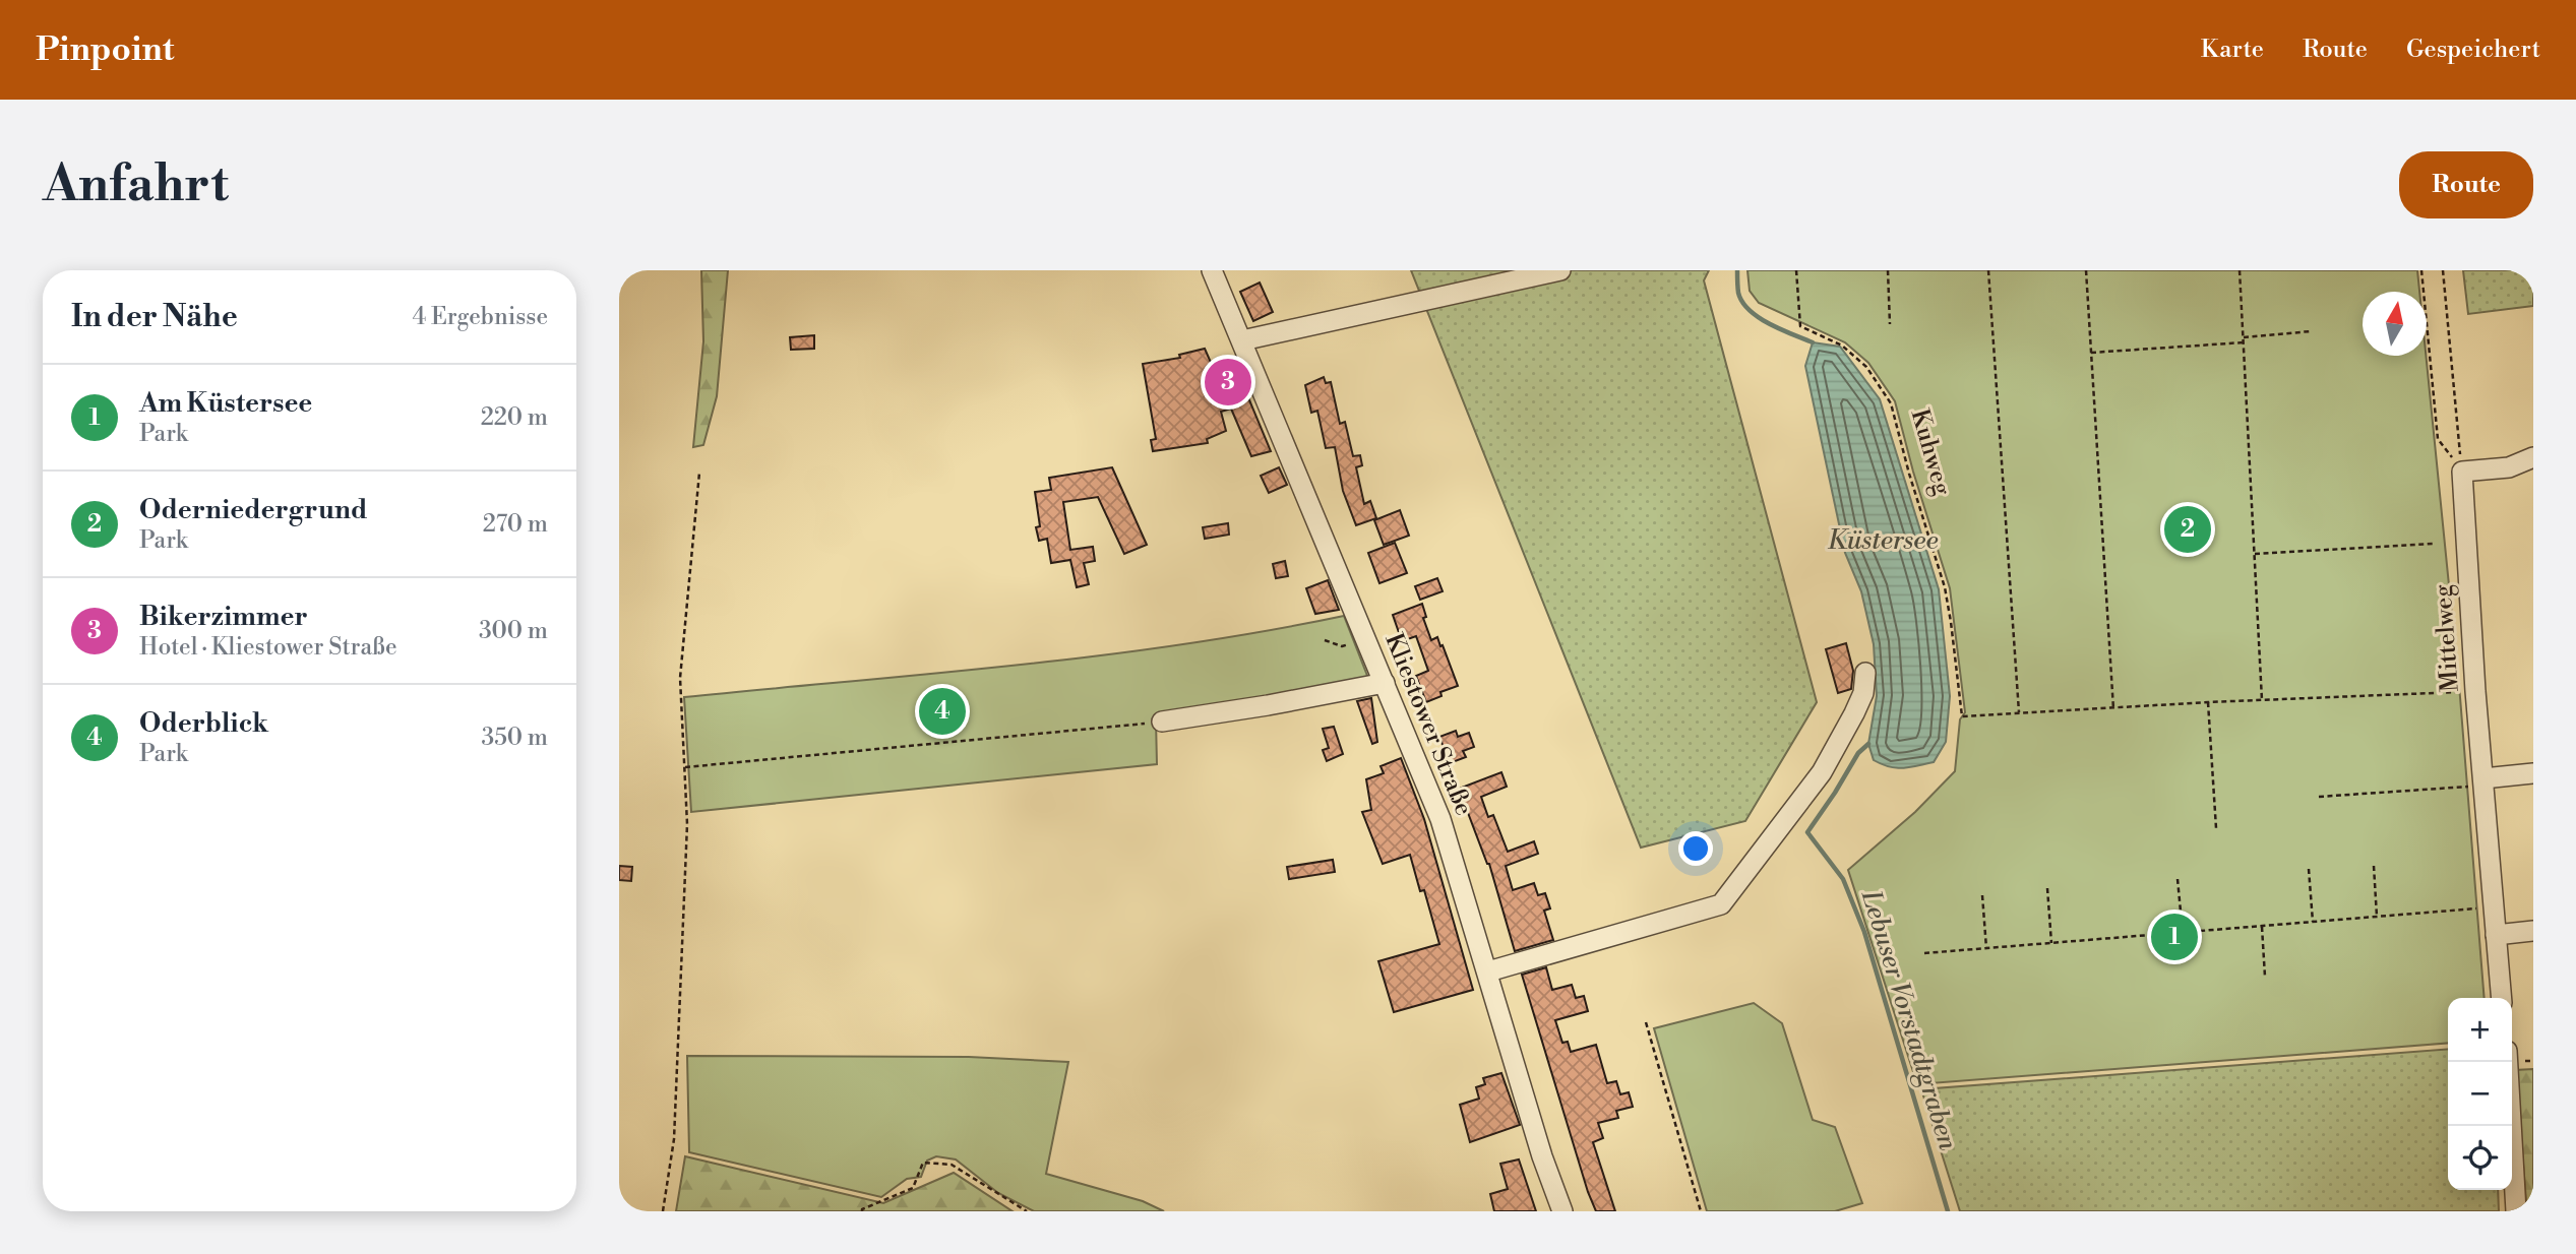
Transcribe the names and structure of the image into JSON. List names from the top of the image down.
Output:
{
  "streets": {
    "street": ["Mittelweg", "Kliestower Straße"],
    "path": ["Kuhweg"]
  },
  "crossings": [
    ["Kuhweg", "Mittelweg"]
  ],
  "water": ["Küstersee", "Lebuser Vorstadtgraben"],
  "north": "top",
  "page": {
    "header": "Pinpoint",
    "nav": ["Karte", "Route", "Gespeichert"],
    "buttons": "Route",
    "title": "Anfahrt",
    "heading": ["In der Nähe", "4 Ergebnisse"],
    "pins": [
      "3",
      "2",
      "4",
      "1"
    ],
    "list": [
      {
        "mark": "1",
        "name": "Am Küstersee",
        "note": "Park",
        "value": "220 m"
      },
      {
        "mark": "2",
        "name": "Oderniedergrund",
        "note": "Park",
        "value": "270 m"
      },
      {
        "mark": "3",
        "name": "Bikerzimmer",
        "note": "Hotel · Kliestower Straße",
        "value": "300 m"
      },
      {
        "mark": "4",
        "name": "Oderblick",
        "note": "Park",
        "value": "350 m"
      }
    ],
    "map_buttons": ["+", "−"]
  }
}
